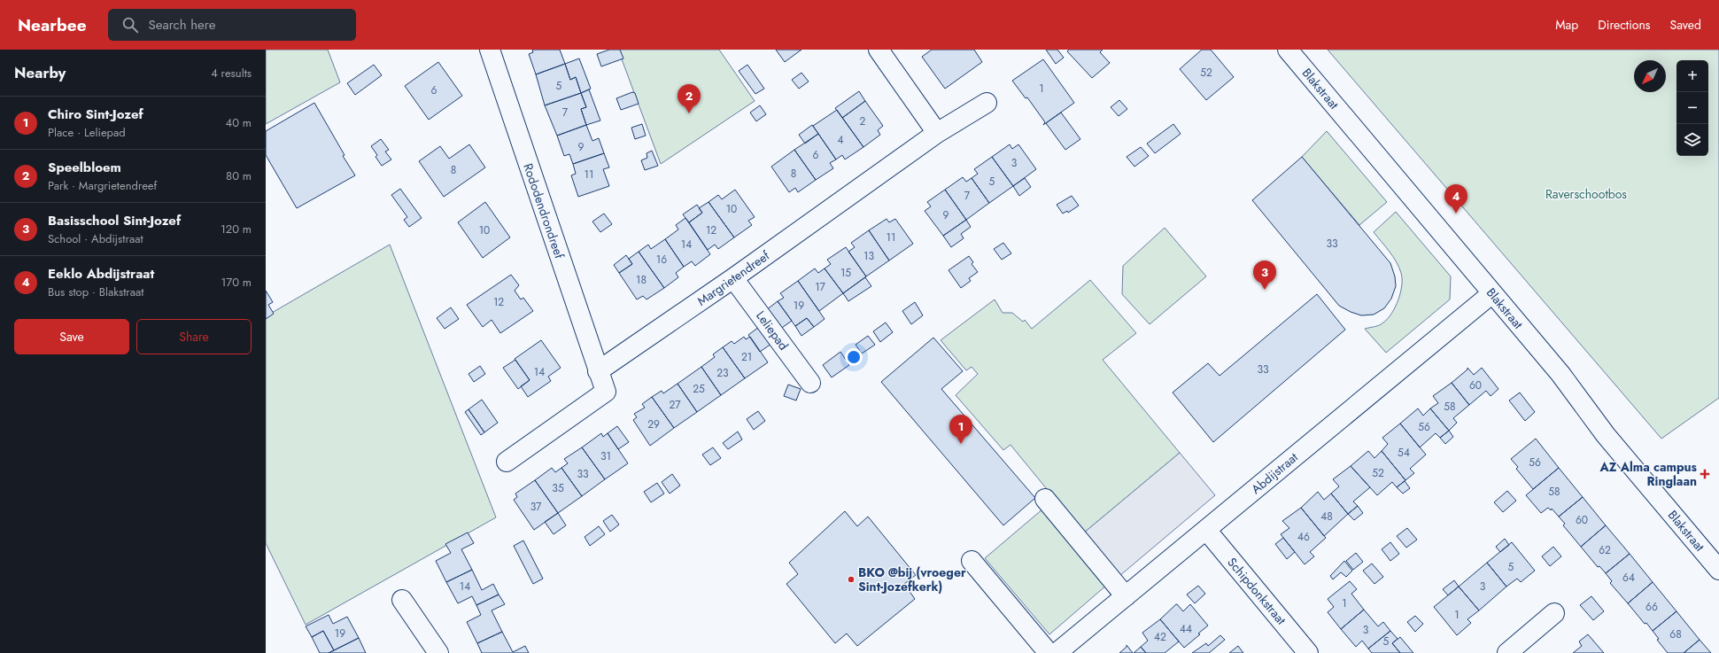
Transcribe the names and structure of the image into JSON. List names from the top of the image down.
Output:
{
  "streets": {
    "street": [
      "Blakstraat",
      "Rododendrondreef",
      "Margrietendreef",
      "Leliepad",
      "Abdijstraat",
      "Schipdonkstraat"
    ]
  },
  "crossings": [
    ["Blakstraat", "Abdijstraat"],
    ["Rododendrondreef", "Margrietendreef"],
    ["Margrietendreef", "Leliepad"],
    ["Abdijstraat", "Schipdonkstraat"]
  ],
  "parks": ["Raverschootbos"],
  "places": {
    "health": ["AZ Alma campus Ringlaan"],
    "other": ["BKO @bij (vroeger Sint-Jozefkerk)"]
  },
  "house_numbers": [
    "52",
    "5",
    "1",
    "6",
    "7",
    "2",
    "4",
    "9",
    "6",
    "3",
    "8",
    "8",
    "11",
    "5",
    "7",
    "10",
    "9",
    "10",
    "12",
    "11",
    "33",
    "14",
    "13",
    "16",
    "15",
    "18",
    "17",
    "12",
    "19",
    "21",
    "33",
    "14",
    "23",
    "60",
    "25",
    "27",
    "58",
    "29",
    "56",
    "54",
    "31",
    "56",
    "52",
    "33",
    "35",
    "58",
    "37",
    "48",
    "60",
    "46",
    "62",
    "5",
    "64",
    "14",
    "3",
    "1",
    "66",
    "1",
    "44",
    "3",
    "19",
    "68",
    "42",
    "5"
  ],
  "north": "bottom left",
  "page": {
    "header": "Nearbee",
    "search": "Search here",
    "nav": ["Map", "Directions", "Saved"],
    "heading": ["Nearby", "4 results"],
    "map_buttons": ["+", "−"],
    "pins": [
      "2",
      "4",
      "3",
      "1"
    ],
    "list": [
      {
        "mark": "1",
        "name": "Chiro Sint-Jozef",
        "note": "Place · Leliepad",
        "value": "40 m"
      },
      {
        "mark": "2",
        "name": "Speelbloem",
        "note": "Park · Margrietendreef",
        "value": "80 m"
      },
      {
        "mark": "3",
        "name": "Basisschool Sint-Jozef",
        "note": "School · Abdijstraat",
        "value": "120 m"
      },
      {
        "mark": "4",
        "name": "Eeklo Abdijstraat",
        "note": "Bus stop · Blakstraat",
        "value": "170 m"
      }
    ],
    "buttons": ["Save", "Share"]
  }
}
